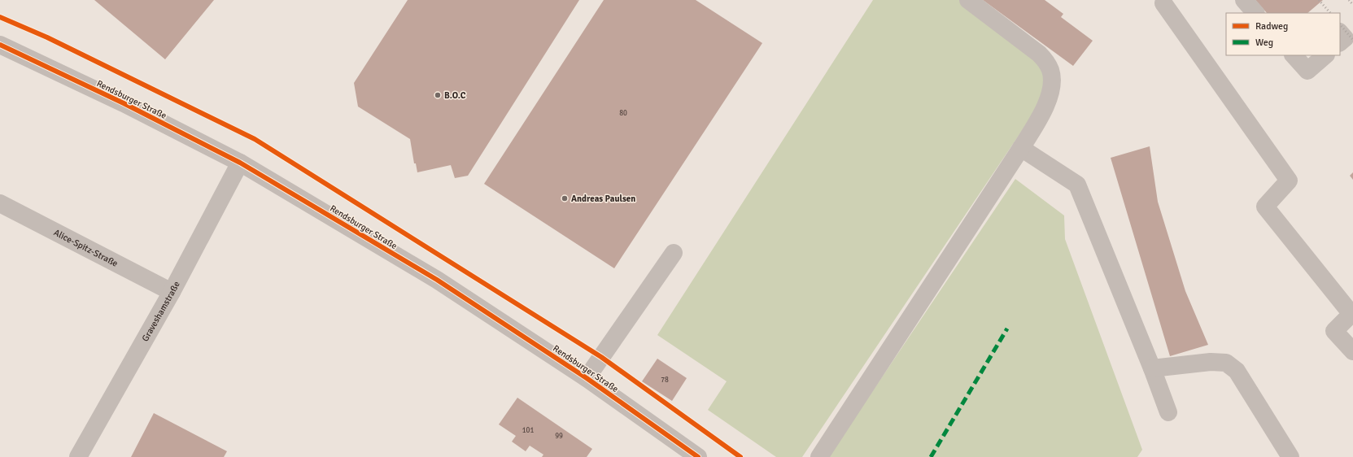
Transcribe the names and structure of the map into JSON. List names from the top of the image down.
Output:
{
  "streets": {
    "street": ["Rendsburger Straße", "Alice-Spitz-Straße", "Graveshamstraße"]
  },
  "crossings": [
    ["Rendsburger Straße", "Graveshamstraße"],
    ["Alice-Spitz-Straße", "Graveshamstraße"]
  ],
  "places": ["B.O.C", "Andreas Paulsen"],
  "house_numbers": [
    "80",
    "78",
    "101",
    "99"
  ],
  "legend": ["Radweg", "Weg"]
}
